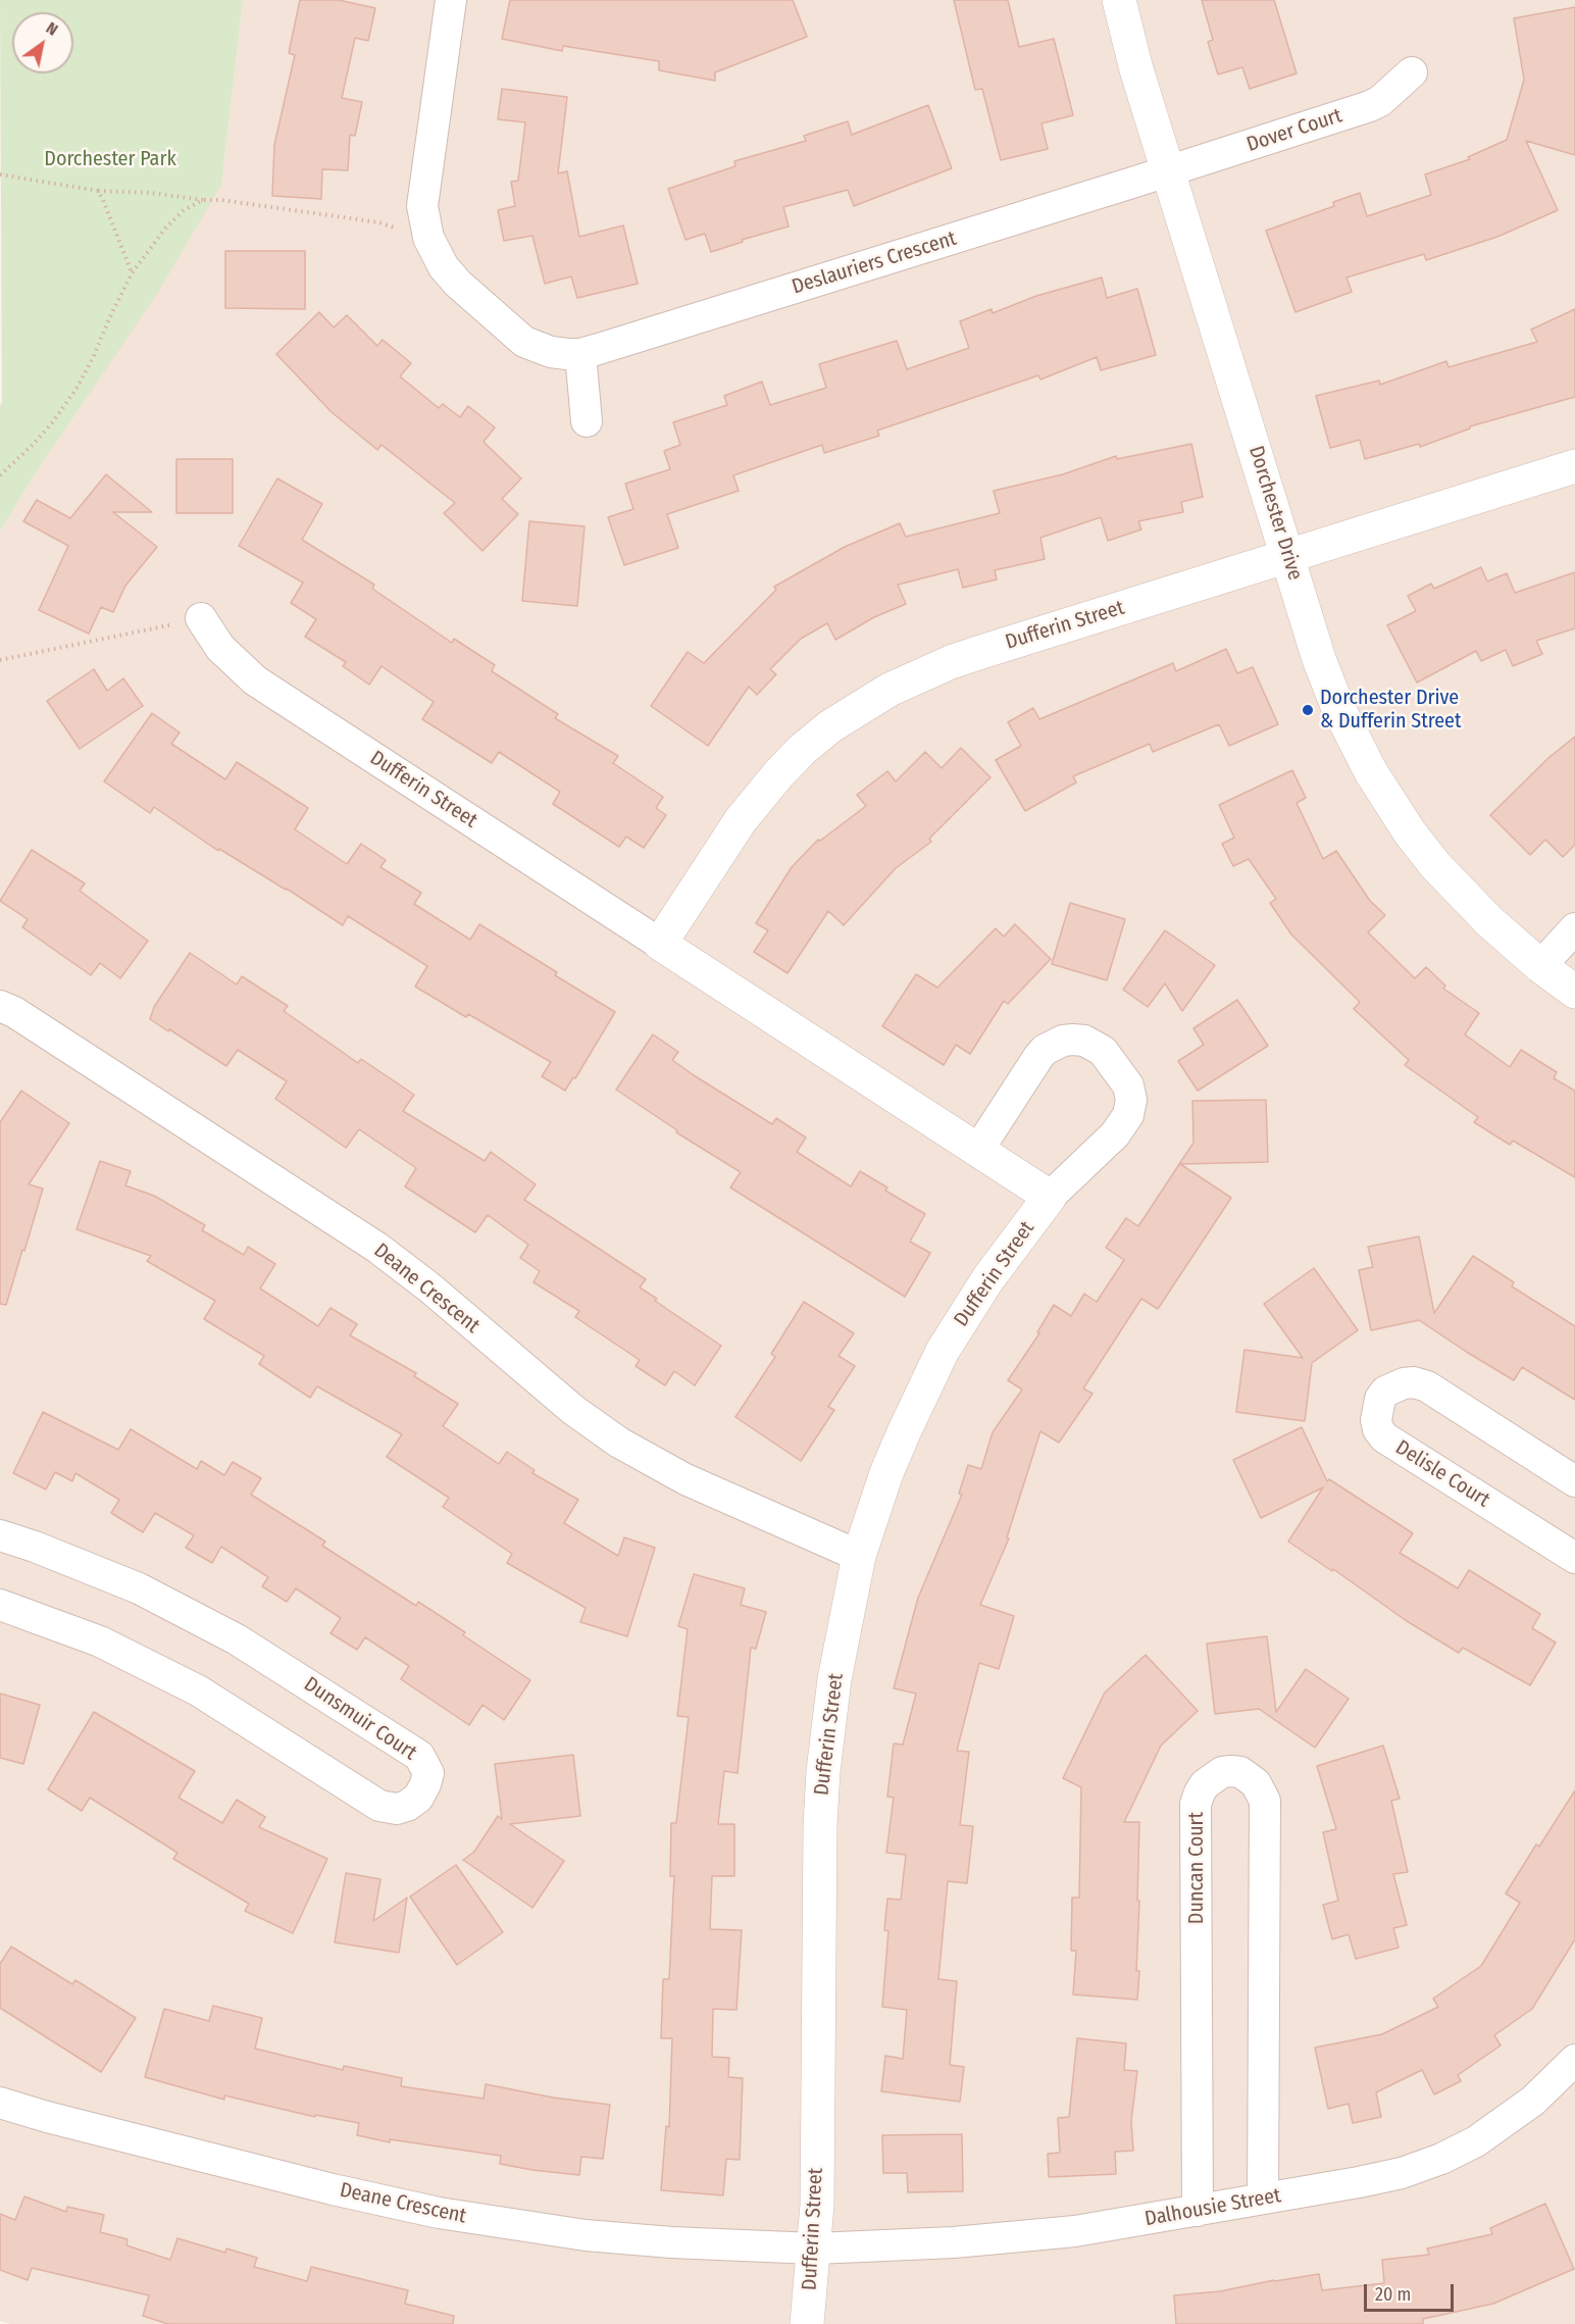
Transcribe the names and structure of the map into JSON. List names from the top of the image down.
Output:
{
  "streets": {
    "street": [
      "Dover Court",
      "Deslauriers Crescent",
      "Dorchester Drive",
      "Dufferin Street",
      "Deane Crescent",
      "Delisle Court",
      "Dunsmuir Court",
      "Duncan Court",
      "Dalhousie Street"
    ]
  },
  "crossings": [
    ["Dover Court", "Deslauriers Crescent"],
    ["Dover Court", "Dorchester Drive"],
    ["Deslauriers Crescent", "Dorchester Drive"],
    ["Dorchester Drive", "Dufferin Street"],
    ["Dufferin Street", "Deane Crescent"],
    ["Dufferin Street", "Dalhousie Street"],
    ["Deane Crescent", "Dalhousie Street"],
    ["Duncan Court", "Dalhousie Street"]
  ],
  "parks": ["Dorchester Park"],
  "places": ["Dorchester Drive & Dufferin Street"],
  "scale_bar": "20 m",
  "north": "top right"
}
